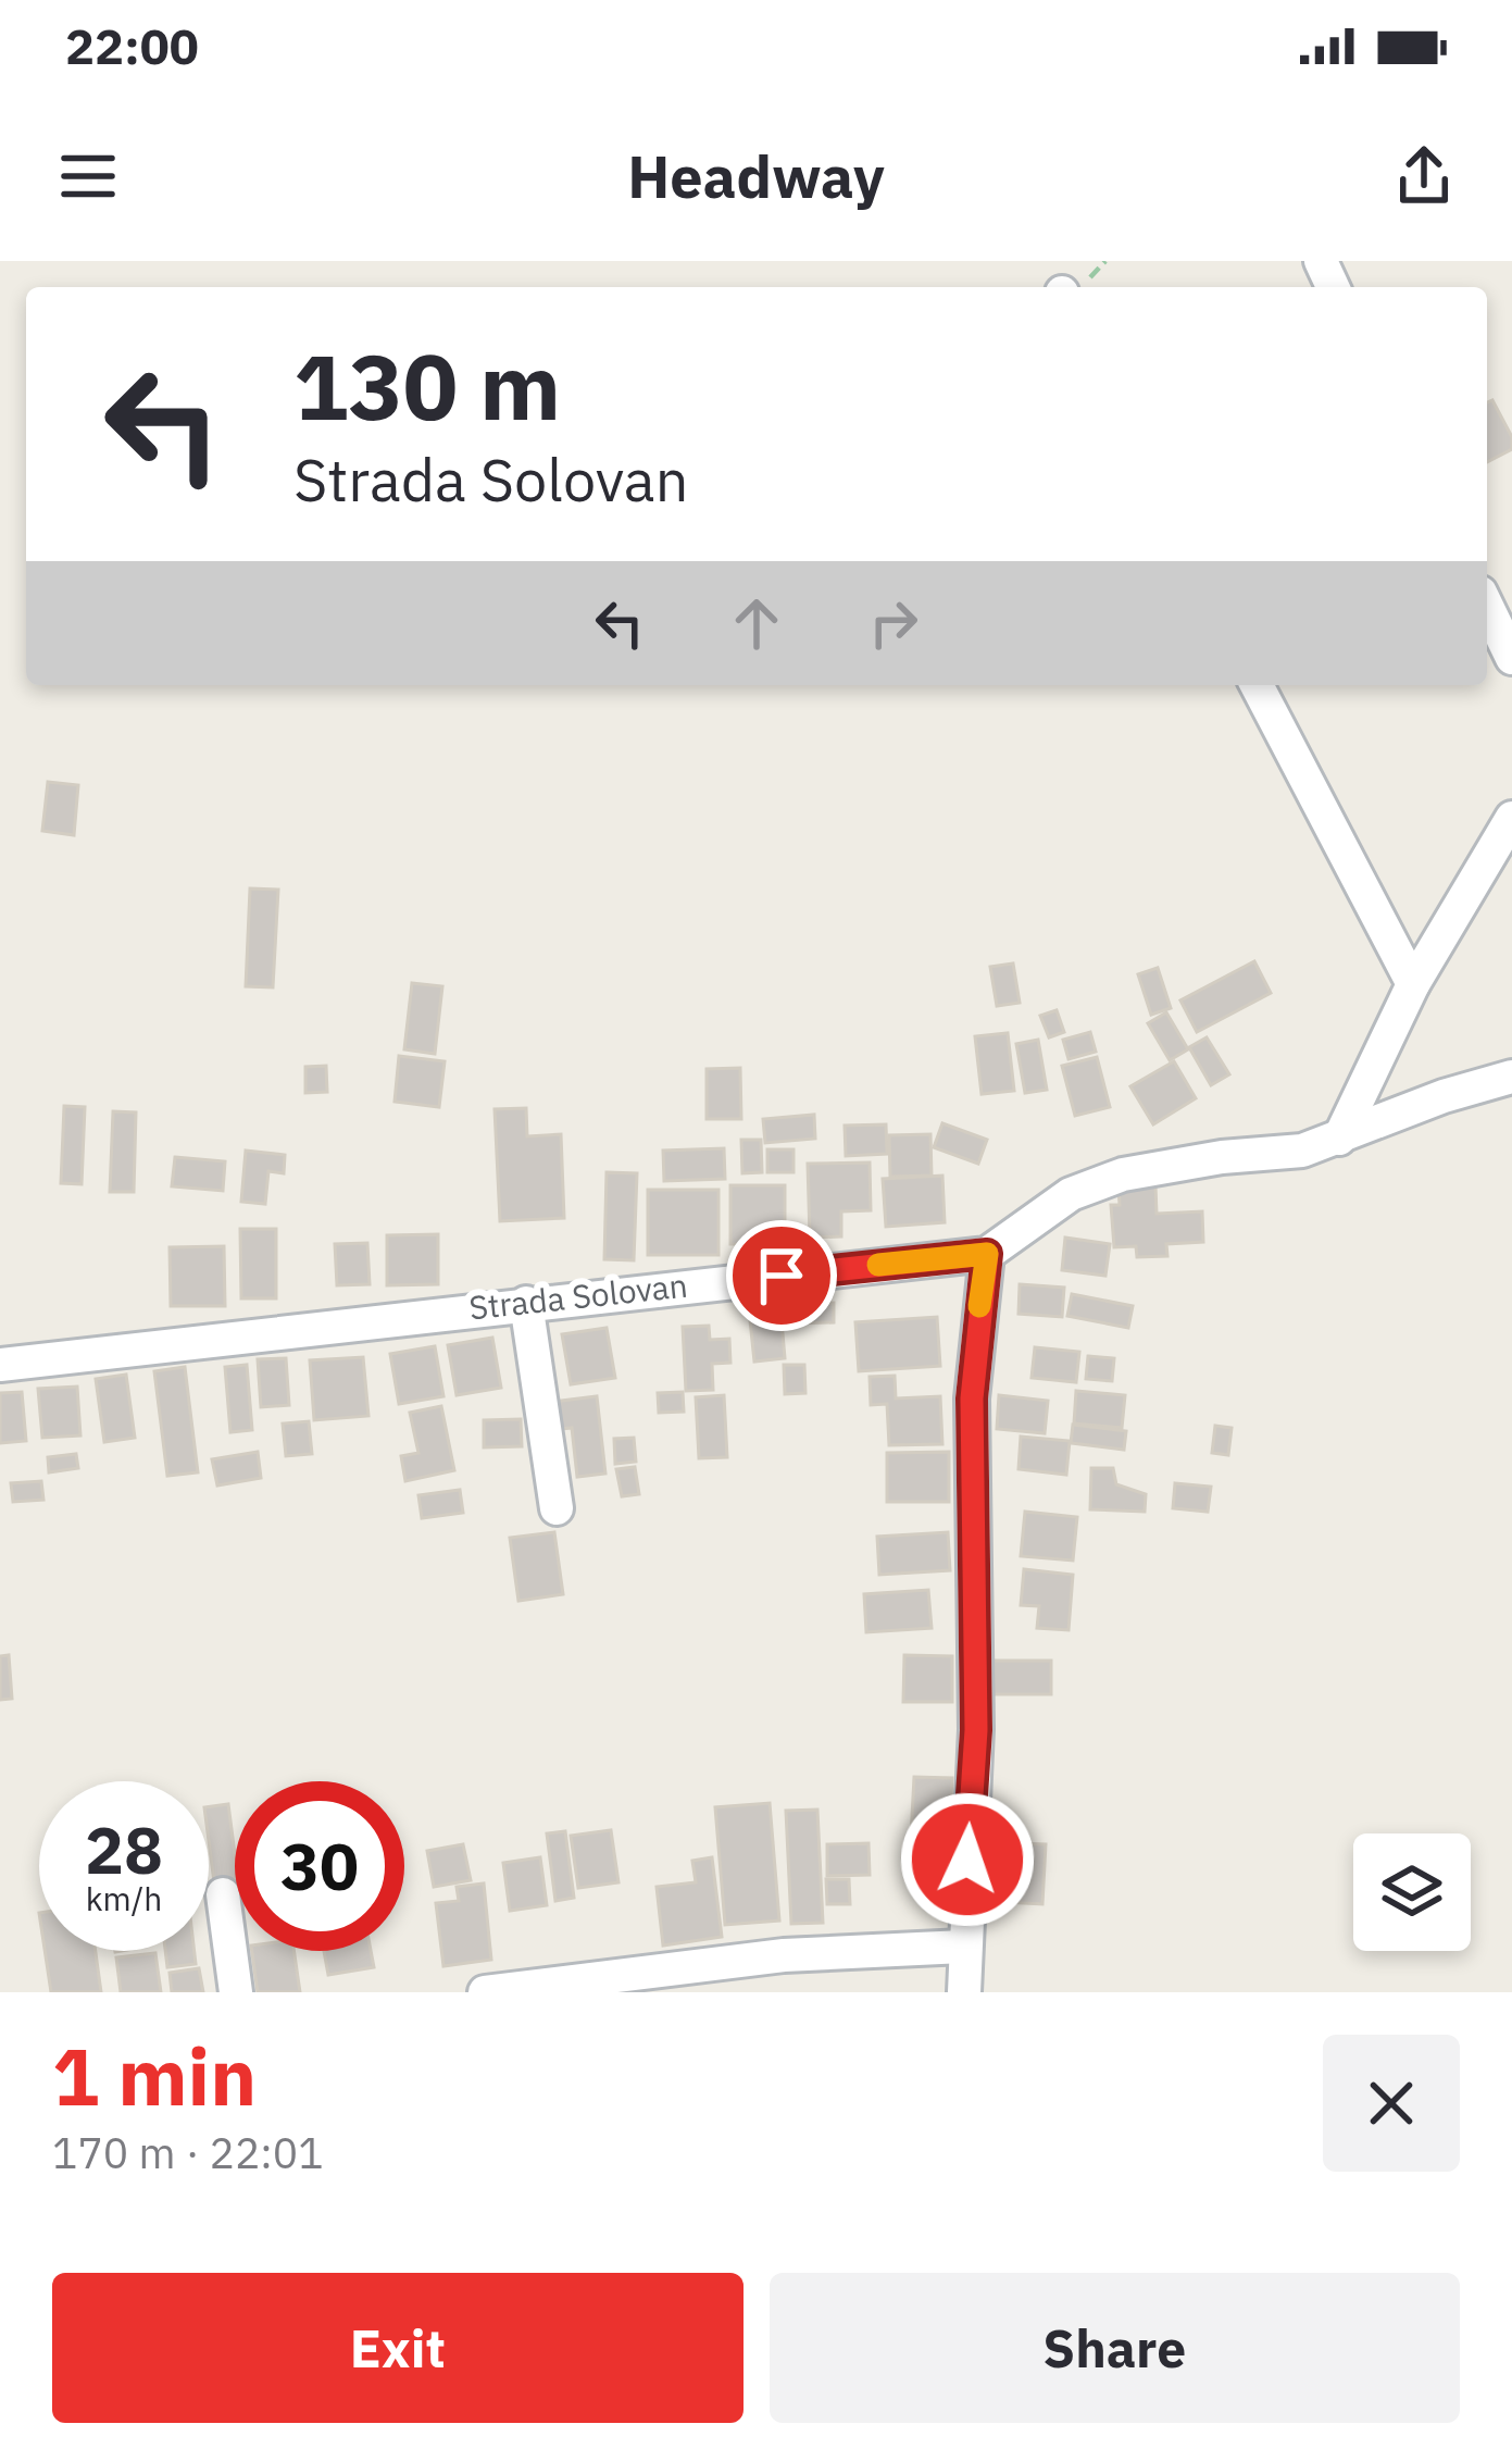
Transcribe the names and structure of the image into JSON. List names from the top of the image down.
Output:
{
  "streets": {
    "street": ["Strada Solovan"]
  },
  "page": {
    "status": "22:00",
    "header": "Headway",
    "turn": ["130 m", "Strada Solovan"],
    "speed": "28 km/h",
    "limit": "30",
    "heading": ["1 min", "170 m · 22:01"],
    "buttons": ["Exit", "Share"]
  }
}
